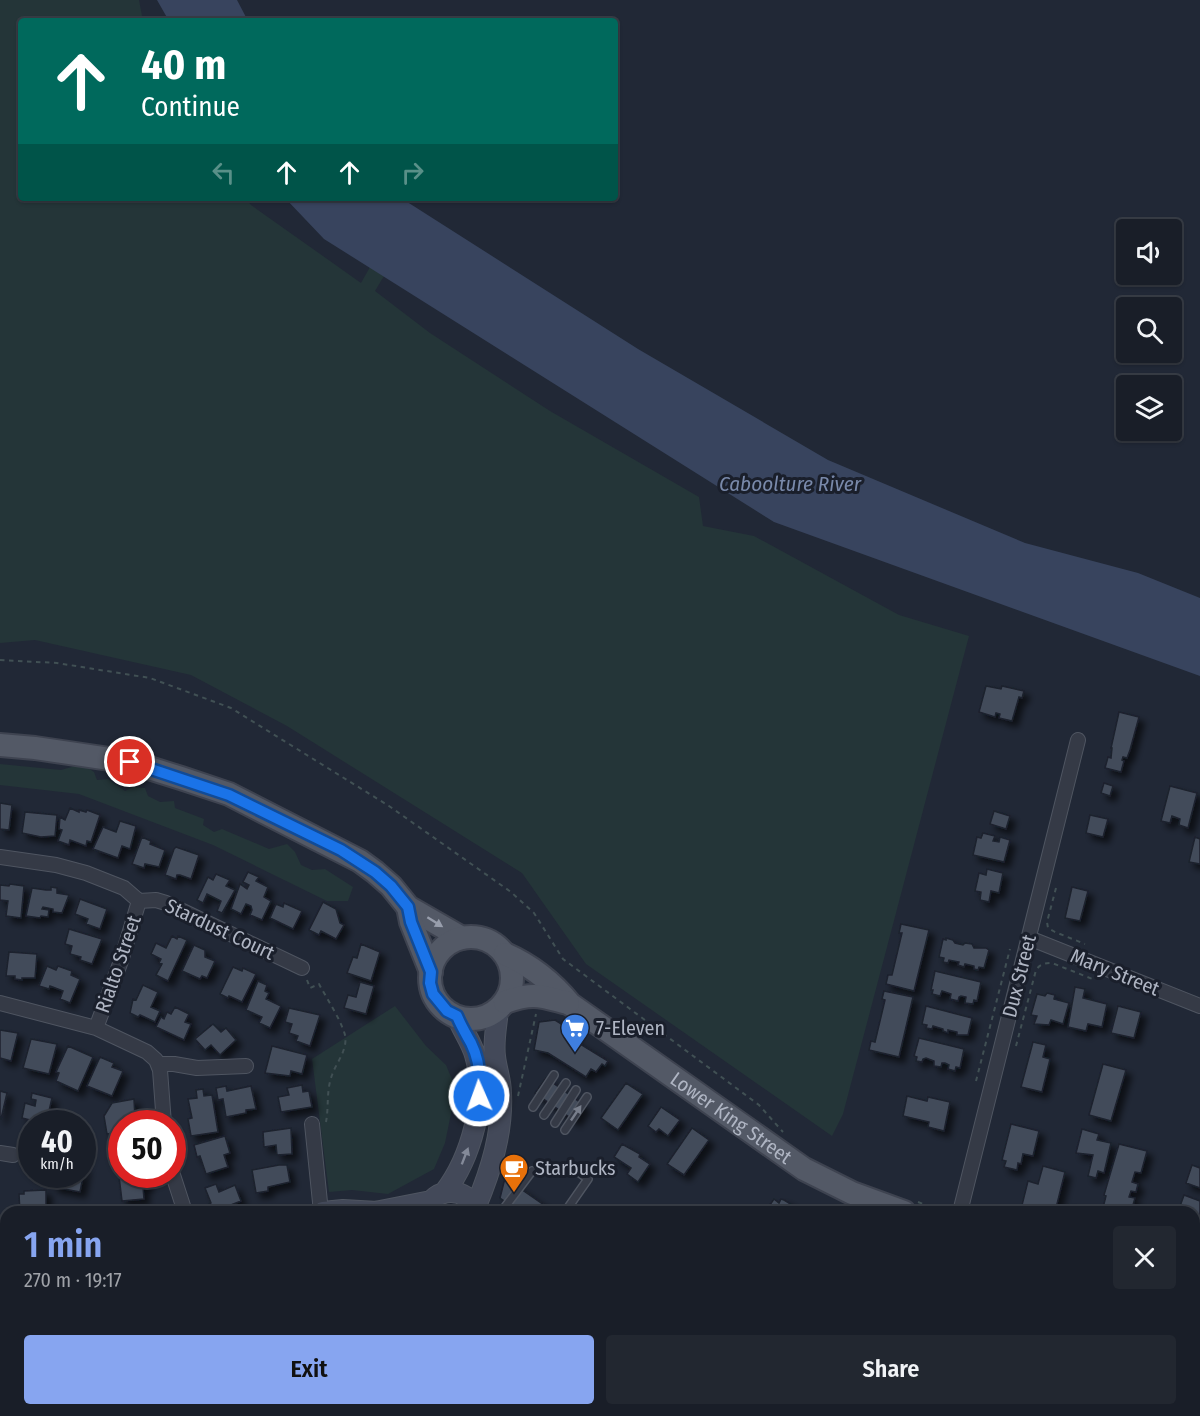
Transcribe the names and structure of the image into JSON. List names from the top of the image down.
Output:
{
  "streets": {
    "main road": ["Lower King Street"],
    "street": [
      "Stardust Court",
      "Rialto Street",
      "Mary Street",
      "Dux Street"
    ]
  },
  "crossings": [
    ["Stardust Court", "Rialto Street"],
    ["Mary Street", "Dux Street"]
  ],
  "water": ["Caboolture River"],
  "places": {
    "supermarket": ["7-Eleven"],
    "cafe": ["Starbucks"]
  },
  "page": {
    "turn": ["40 m", "Continue"],
    "speed": "40 km/h",
    "limit": "50",
    "heading": ["1 min", "270 m · 19:17"],
    "buttons": ["Exit", "Share"]
  }
}
